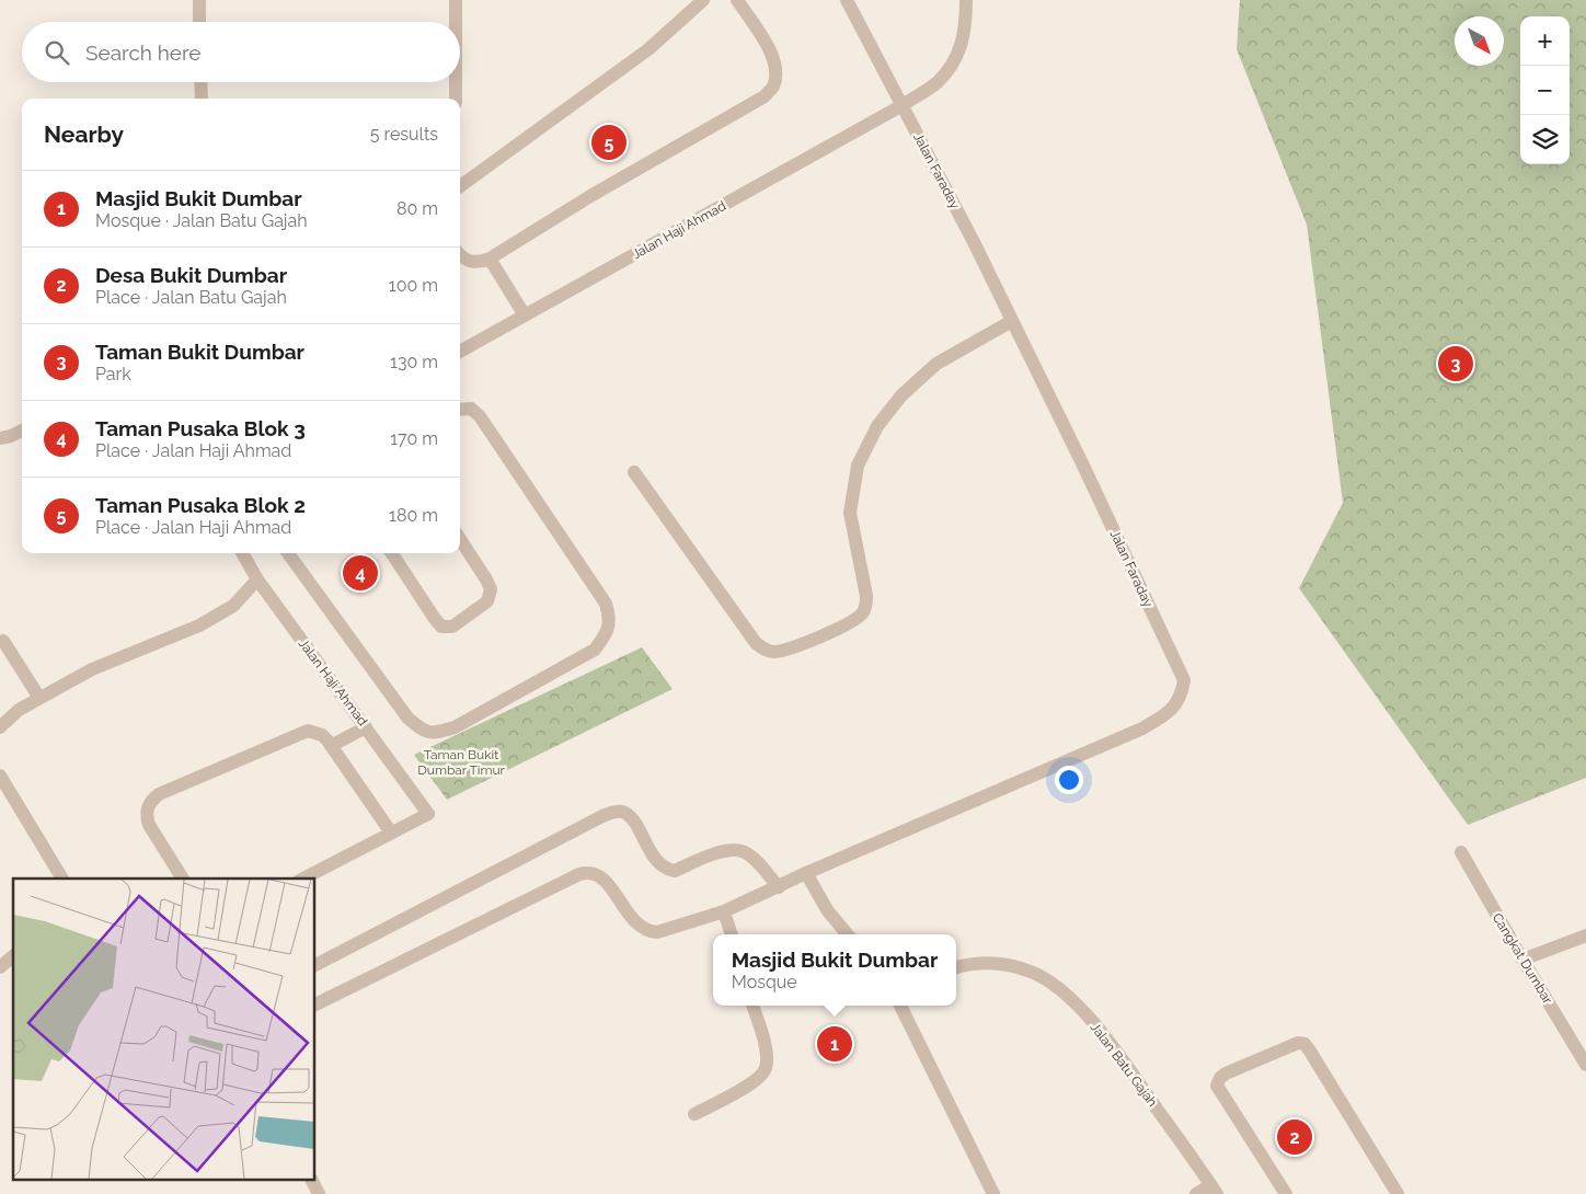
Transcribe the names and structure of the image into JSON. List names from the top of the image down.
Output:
{
  "streets": {
    "street": [
      "Jalan Faraday",
      "Jalan Haji Ahmad",
      "Cangkat Dumbar",
      "Jalan Batu Gajah"
    ]
  },
  "crossings": [
    ["Jalan Faraday", "Jalan Haji Ahmad"]
  ],
  "parks": ["Taman Bukit Dumbar Timur"],
  "north": "bottom right",
  "page": {
    "map_buttons": ["+", "−"],
    "search": "Search here",
    "heading": ["Nearby", "5 results"],
    "pins": [
      "5",
      "3",
      "4",
      "1",
      "2"
    ],
    "list": [
      {
        "mark": "1",
        "name": "Masjid Bukit Dumbar",
        "note": "Mosque · Jalan Batu Gajah",
        "value": "80 m"
      },
      {
        "mark": "2",
        "name": "Desa Bukit Dumbar",
        "note": "Place · Jalan Batu Gajah",
        "value": "100 m"
      },
      {
        "mark": "3",
        "name": "Taman Bukit Dumbar",
        "note": "Park",
        "value": "130 m"
      },
      {
        "mark": "4",
        "name": "Taman Pusaka Blok 3",
        "note": "Place · Jalan Haji Ahmad",
        "value": "170 m"
      },
      {
        "mark": "5",
        "name": "Taman Pusaka Blok 2",
        "note": "Place · Jalan Haji Ahmad",
        "value": "180 m"
      }
    ],
    "popup": ["Masjid Bukit Dumbar", "Mosque"]
  }
}
